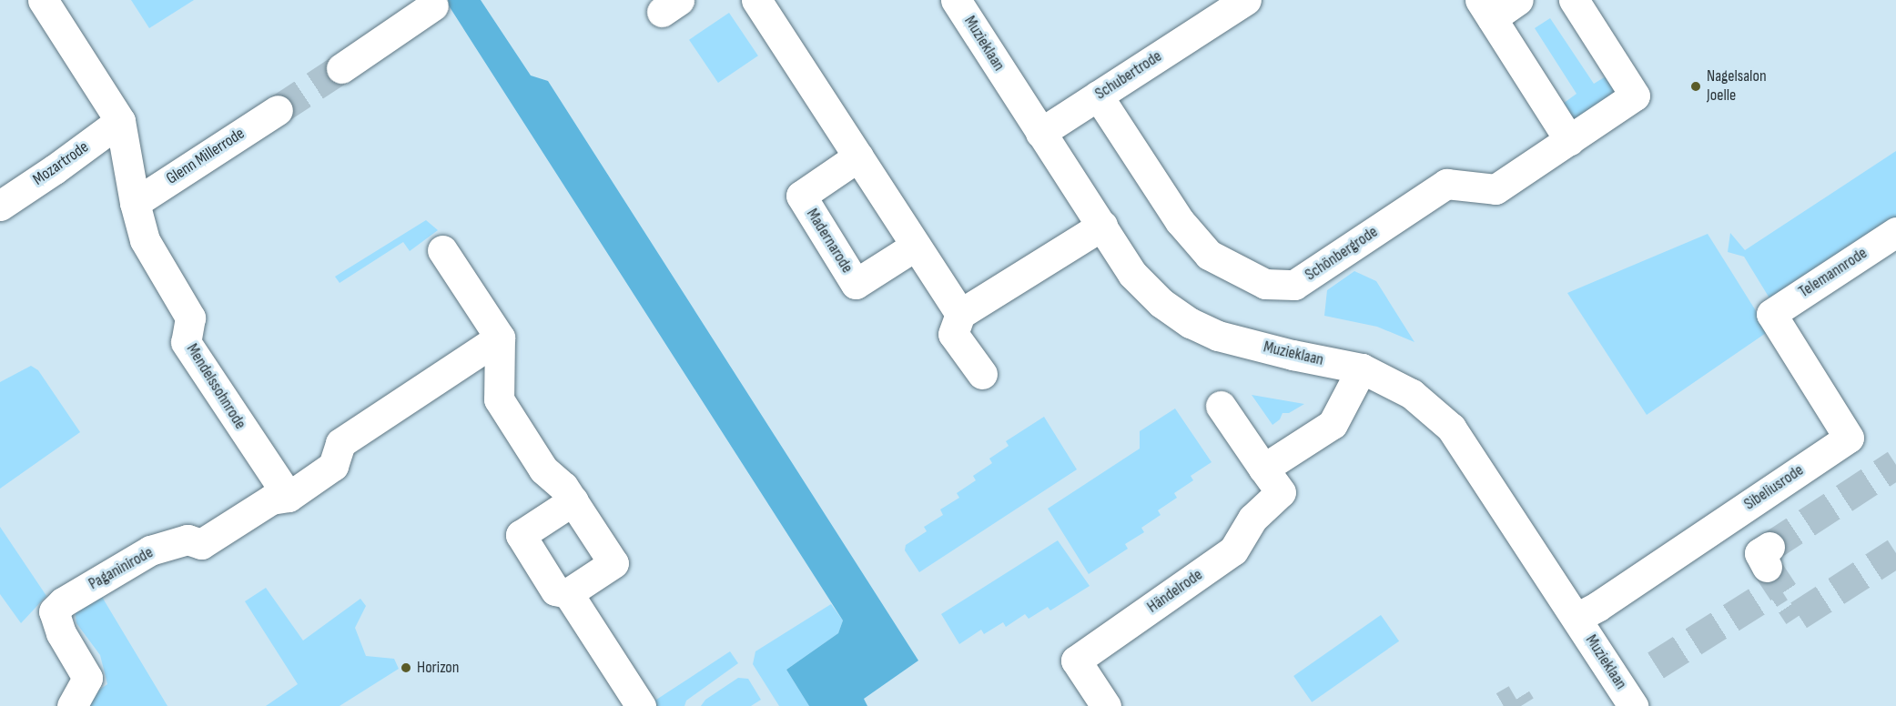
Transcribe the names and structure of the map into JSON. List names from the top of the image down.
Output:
{
  "streets": {
    "street": [
      "Muzieklaan",
      "Schubertrode",
      "Glenn Millerrode",
      "Mozartrode",
      "Madernarode",
      "Schönbergrode",
      "Telemannrode",
      "Mendelssohnrode",
      "Sibeliusrode",
      "Paganinirode",
      "Händelrode"
    ]
  },
  "crossings": [
    ["Muzieklaan", "Schubertrode"],
    ["Muzieklaan", "Sibeliusrode"],
    ["Schubertrode", "Schönbergrode"],
    ["Glenn Millerrode", "Mendelssohnrode"],
    ["Mozartrode", "Mendelssohnrode"],
    ["Telemannrode", "Sibeliusrode"],
    ["Mendelssohnrode", "Paganinirode"]
  ],
  "places": ["Nagelsalon Joelle", "Horizon"]
}
